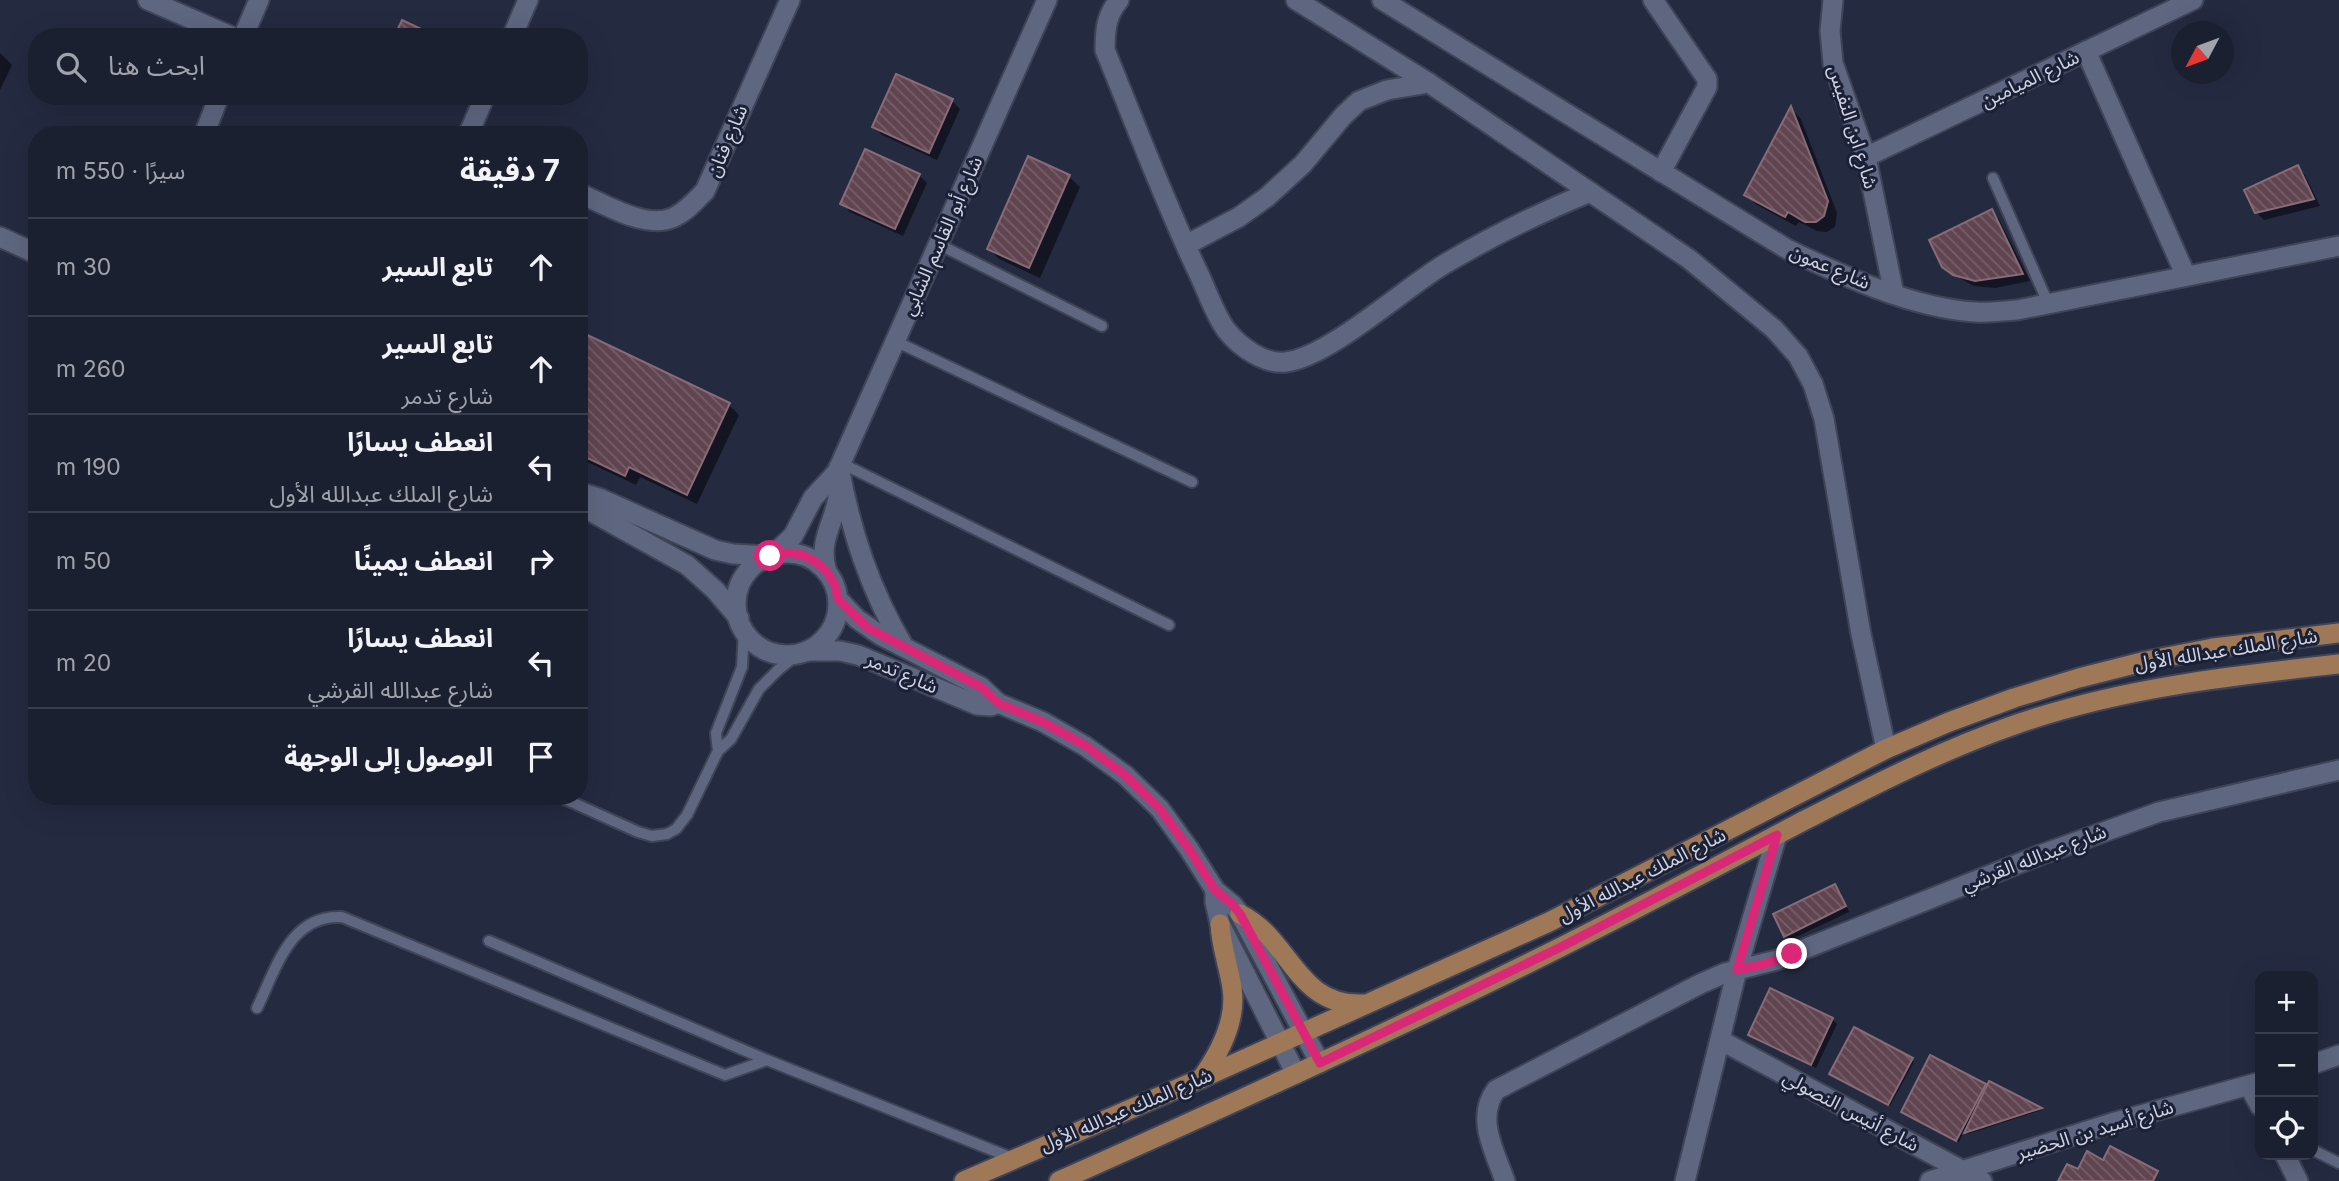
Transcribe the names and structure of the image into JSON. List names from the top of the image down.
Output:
{
  "streets": {
    "main road": ["شارع الملك عبدالله الأول"],
    "street": [
      "شارع الميامين",
      "شارع ابن النفيس",
      "شارع فنان",
      "شارع أبو القاسم الشابي",
      "شارع عمون",
      "شارع تدمر",
      "شارع عبدالله القرشي",
      "شارع أنيس النصولي",
      "شارع أسيد بن الحضير"
    ]
  },
  "crossings": [
    ["شارع الميامين", "شارع ابن النفيس"],
    ["شارع ابن النفيس", "شارع عمون"],
    ["شارع أبو القاسم الشابي", "شارع تدمر"],
    ["شارع الملك عبدالله الأول", "شارع تدمر"],
    ["شارع أنيس النصولي", "شارع أسيد بن الحضير"]
  ],
  "north": "bottom left",
  "page": {
    "search": "ابحث هنا",
    "heading": ["7 دقيقة", "سيرًا · 550 m"],
    "list": [
      ["تابع السير", "30 m"],
      ["تابع السير", "شارع تدمر", "260 m"],
      ["انعطف يسارًا", "شارع الملك عبدالله الأول", "190 m"],
      ["انعطف يمينًا", "50 m"],
      ["انعطف يسارًا", "شارع عبدالله القرشي", "20 m"],
      "الوصول إلى الوجهة"
    ],
    "map_buttons": ["+", "−"]
  }
}
